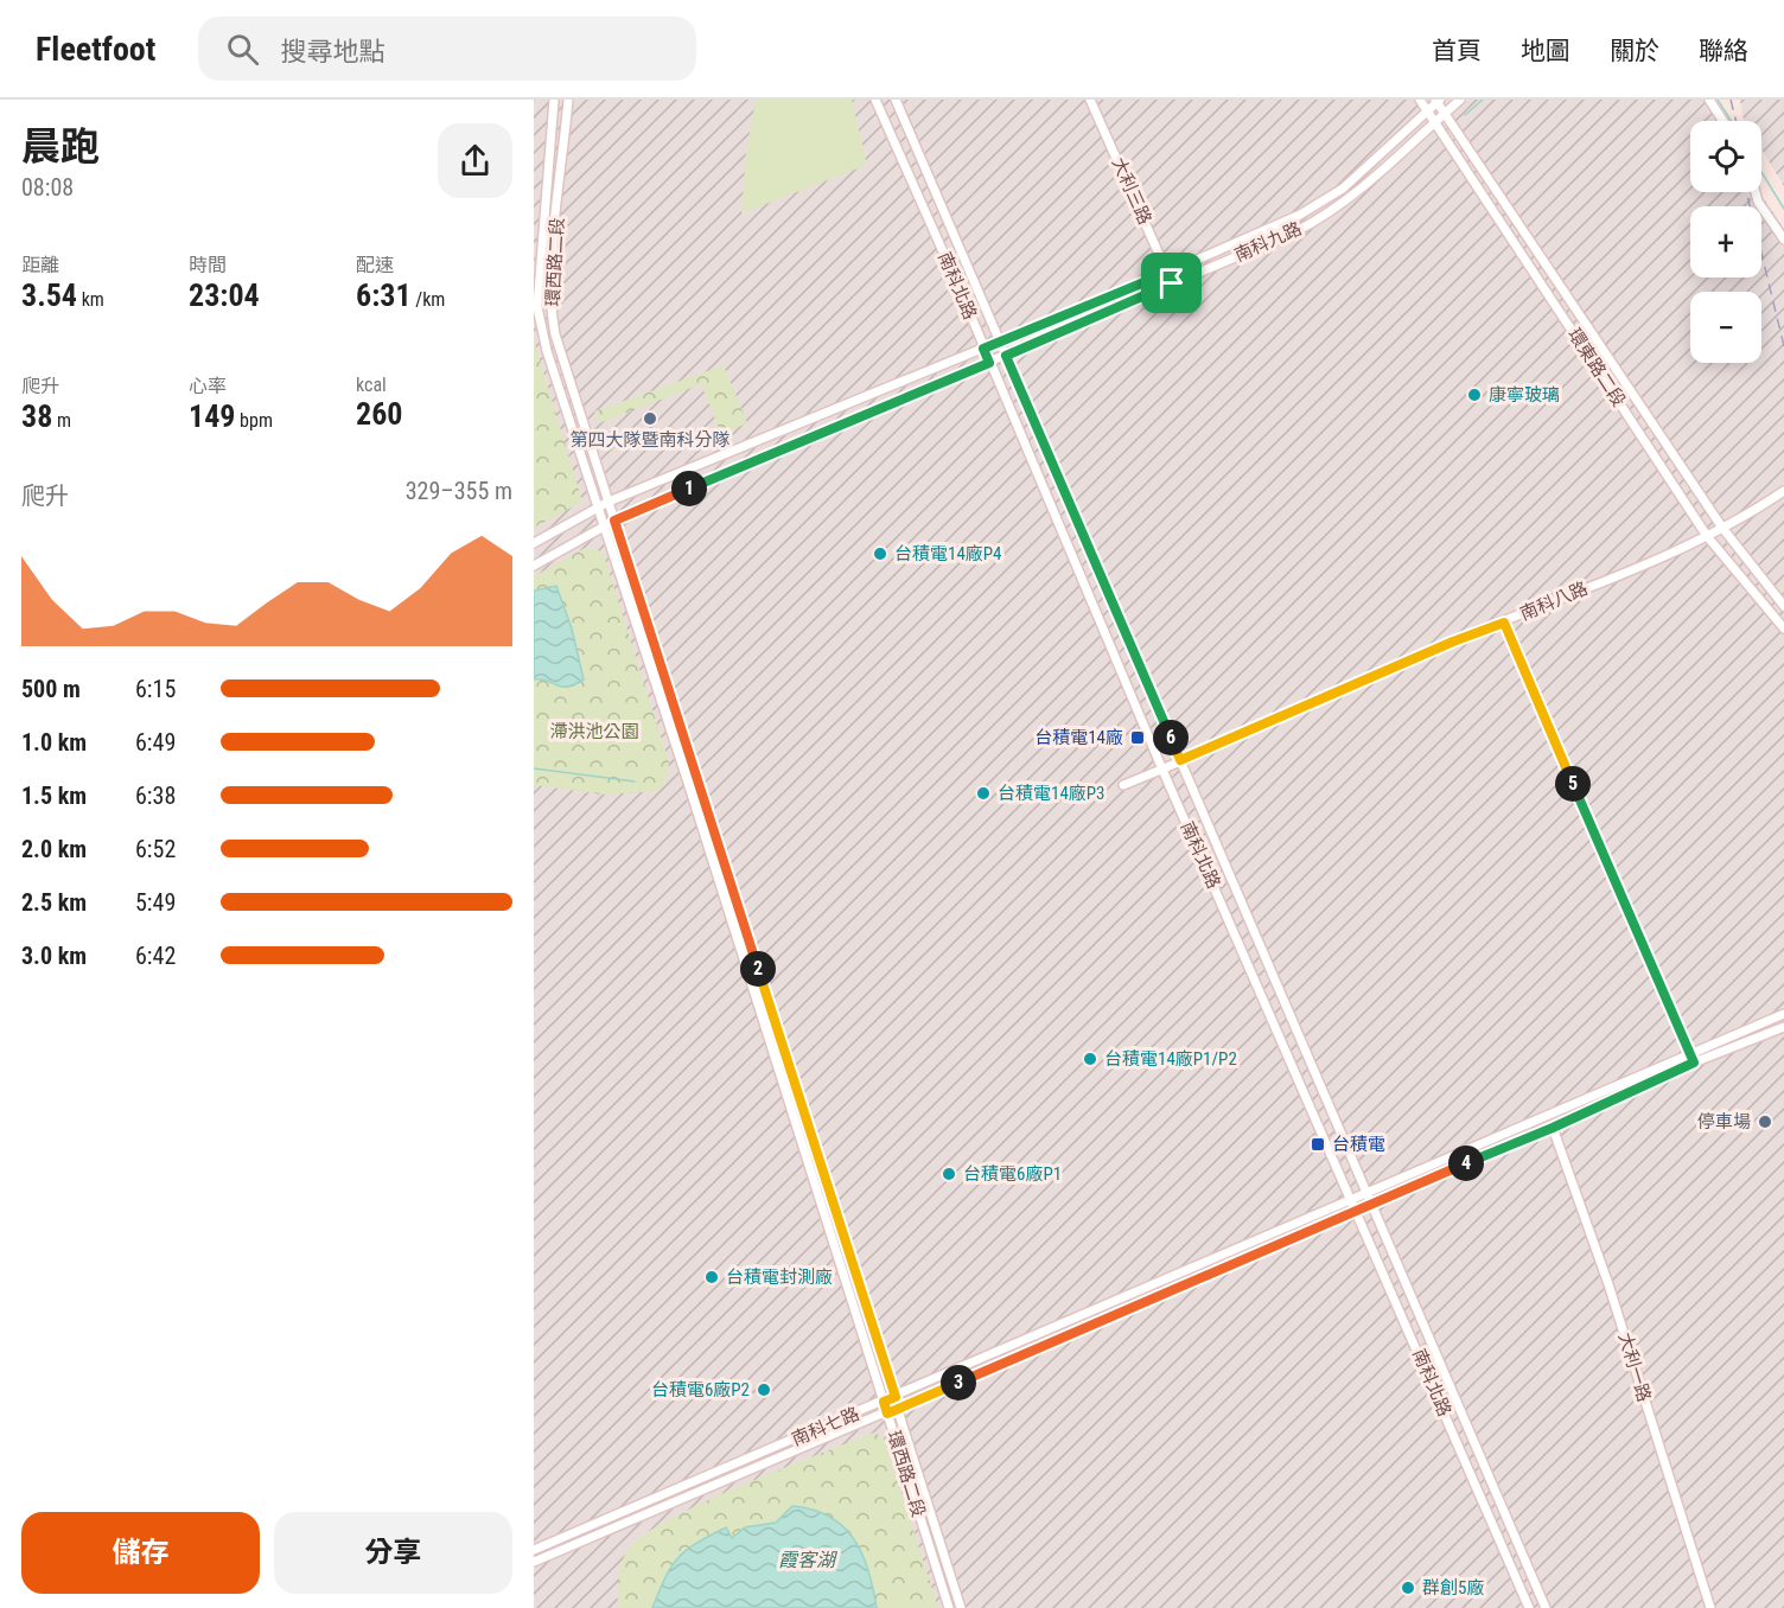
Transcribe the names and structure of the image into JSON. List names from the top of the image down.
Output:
{
  "streets": {
    "street": [
      "大利三路",
      "南科九路",
      "環西路二段",
      "南科北路",
      "環東路二段",
      "南科八路",
      "大利一路",
      "南科七路"
    ]
  },
  "crossings": [
    ["大利三路", "南科九路"],
    ["南科九路", "環西路二段"],
    ["南科九路", "南科北路"],
    ["南科九路", "環東路二段"],
    ["環西路二段", "南科七路"],
    ["南科北路", "南科八路"],
    ["南科北路", "南科七路"],
    ["環東路二段", "南科八路"]
  ],
  "water": ["霞客湖"],
  "parks": ["滯洪池公園"],
  "places": {
    "other": [
      "康寧玻璃",
      "第四大隊暨南科分隊",
      "台積電14廠P4",
      "台積電14廠P3",
      "台積電14廠P1/P2",
      "停車場",
      "台積電6廠P1",
      "台積電封測廠",
      "台積電6廠P2",
      "群創5廠"
    ],
    "transit": ["台積電14廠", "台積電"]
  },
  "page": {
    "header": "Fleetfoot",
    "search": "搜尋地點",
    "nav": [
      "首頁",
      "地圖",
      "關於",
      "聯絡"
    ],
    "heading": ["晨跑", "08:08"],
    "map_buttons": ["+", "−"],
    "stats": [
      ["距離", "3.54 km"],
      ["時間", "23:04"],
      ["配速", "6:31 /km"],
      ["爬升", "38 m"],
      ["心率", "149 bpm"],
      ["kcal", "260"]
    ],
    "chart": ["爬升", "329–355 m"],
    "pins": [
      "1",
      "6",
      "5",
      "2",
      "4",
      "3"
    ],
    "list": [
      {
        "name": "500 m",
        "note": "6:15"
      },
      {
        "name": "1.0 km",
        "note": "6:49"
      },
      {
        "name": "1.5 km",
        "note": "6:38"
      },
      {
        "name": "2.0 km",
        "note": "6:52"
      },
      {
        "name": "2.5 km",
        "note": "5:49"
      },
      {
        "name": "3.0 km",
        "note": "6:42"
      }
    ],
    "buttons": ["儲存", "分享"]
  }
}
